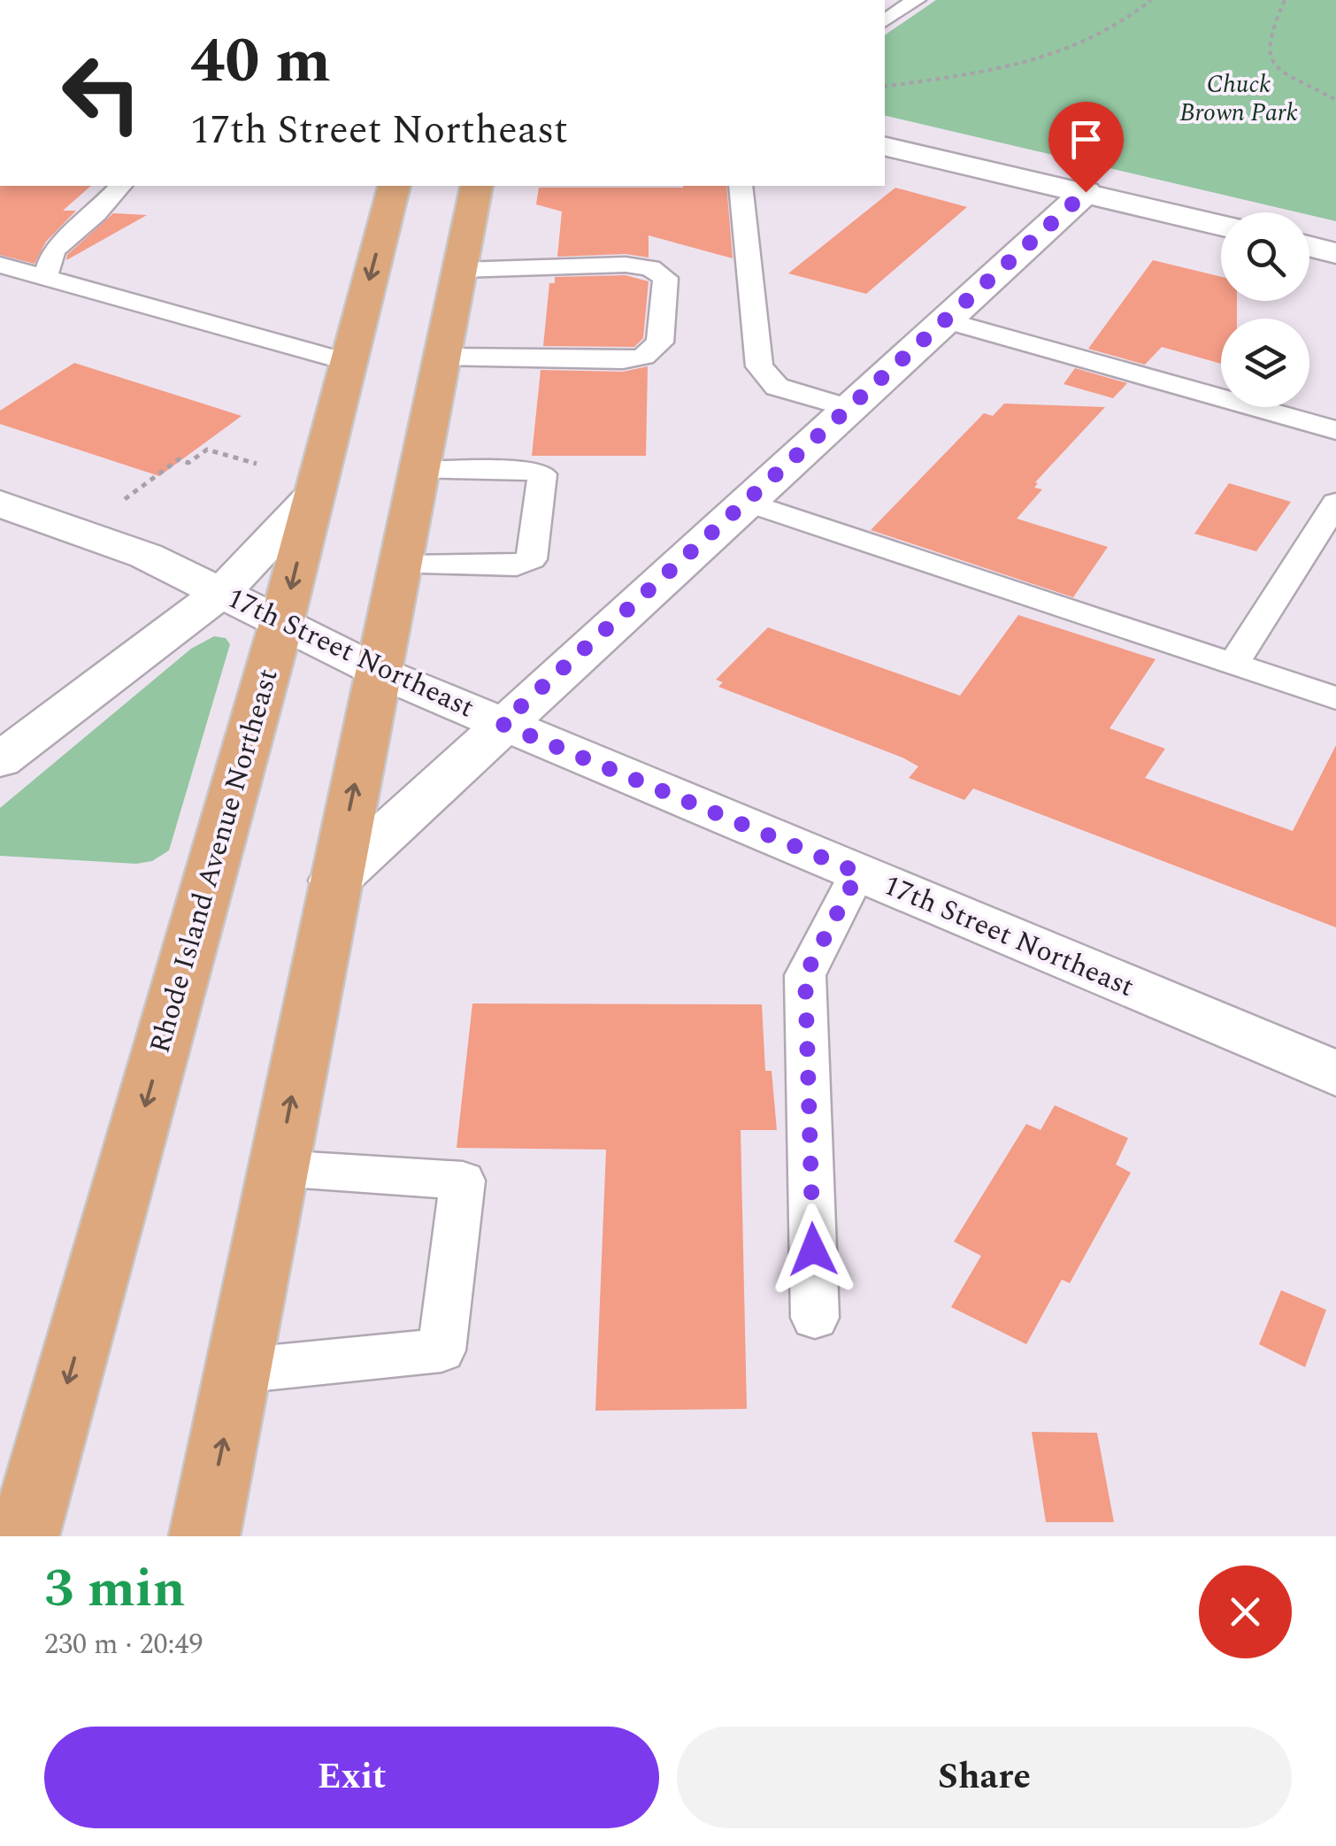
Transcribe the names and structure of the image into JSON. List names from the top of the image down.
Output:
{
  "streets": {
    "main road": ["Rhode Island Avenue Northeast"],
    "street": ["17th Street Northeast"]
  },
  "crossings": [
    ["17th Street Northeast", "Rhode Island Avenue Northeast"]
  ],
  "parks": ["Chuck Brown Park"],
  "page": {
    "turn": ["40 m", "17th Street Northeast"],
    "heading": ["3 min", "230 m · 20:49"],
    "buttons": ["Exit", "Share"]
  }
}
